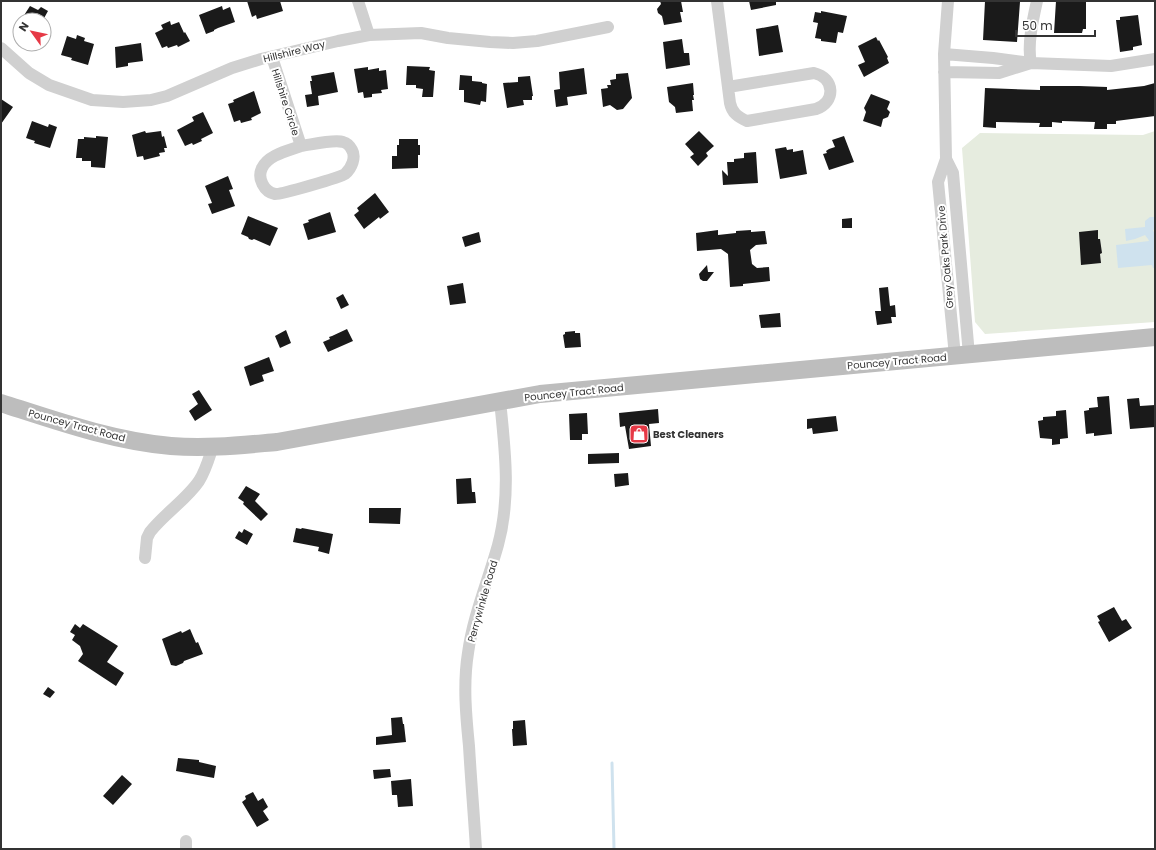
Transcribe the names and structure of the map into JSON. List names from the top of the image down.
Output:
{
  "streets": {
    "main road": ["Pouncey Tract Road"],
    "street": [
      "Hillshire Way",
      "Hillshire Circle",
      "Grey Oaks Park Drive",
      "Perrywinkle Road"
    ]
  },
  "crossings": [
    ["Hillshire Way", "Hillshire Circle"],
    ["Grey Oaks Park Drive", "Pouncey Tract Road"],
    ["Pouncey Tract Road", "Perrywinkle Road"]
  ],
  "places": {
    "shop": ["Best Cleaners"]
  },
  "scale_bar": "50 m",
  "north": "top left"
}
